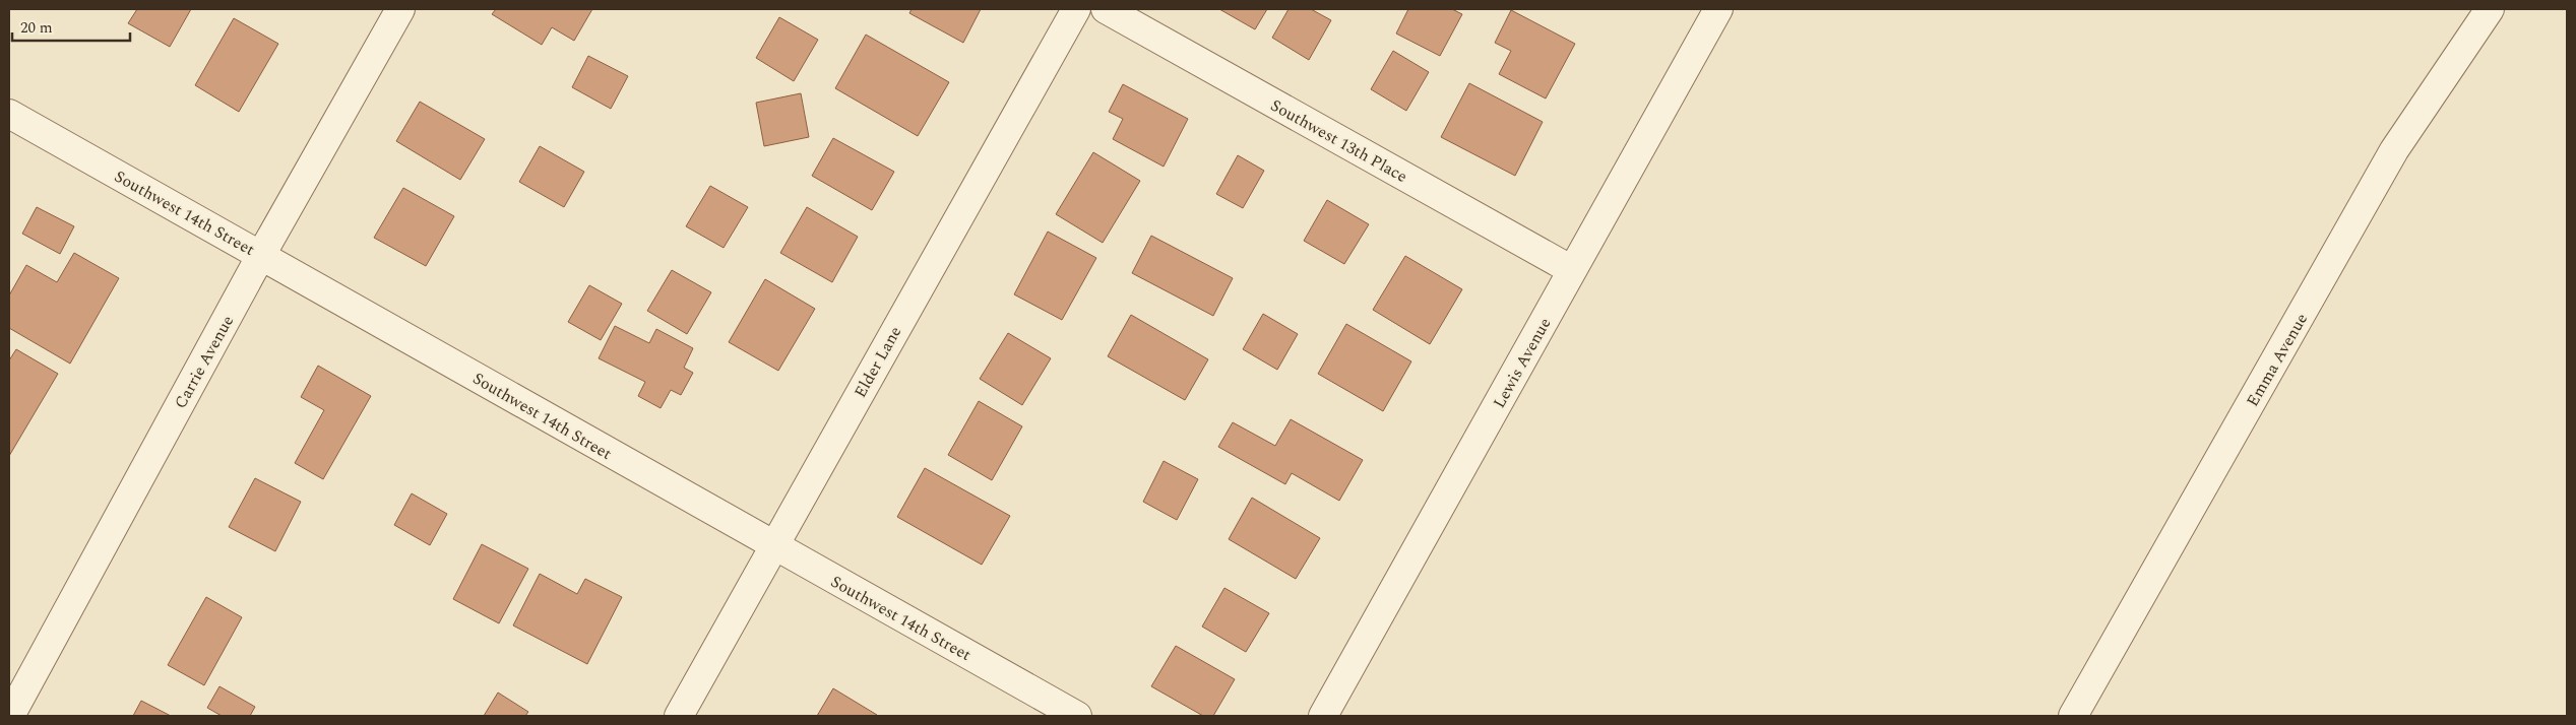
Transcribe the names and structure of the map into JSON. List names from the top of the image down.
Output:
{
  "streets": {
    "street": [
      "Southwest 13th Place",
      "Southwest 14th Street",
      "Emma Avenue",
      "Carrie Avenue",
      "Elder Lane",
      "Lewis Avenue"
    ]
  },
  "crossings": [
    ["Southwest 13th Place", "Lewis Avenue"],
    ["Southwest 14th Street", "Carrie Avenue"],
    ["Southwest 14th Street", "Elder Lane"]
  ],
  "scale_bar": "20 m"
}
